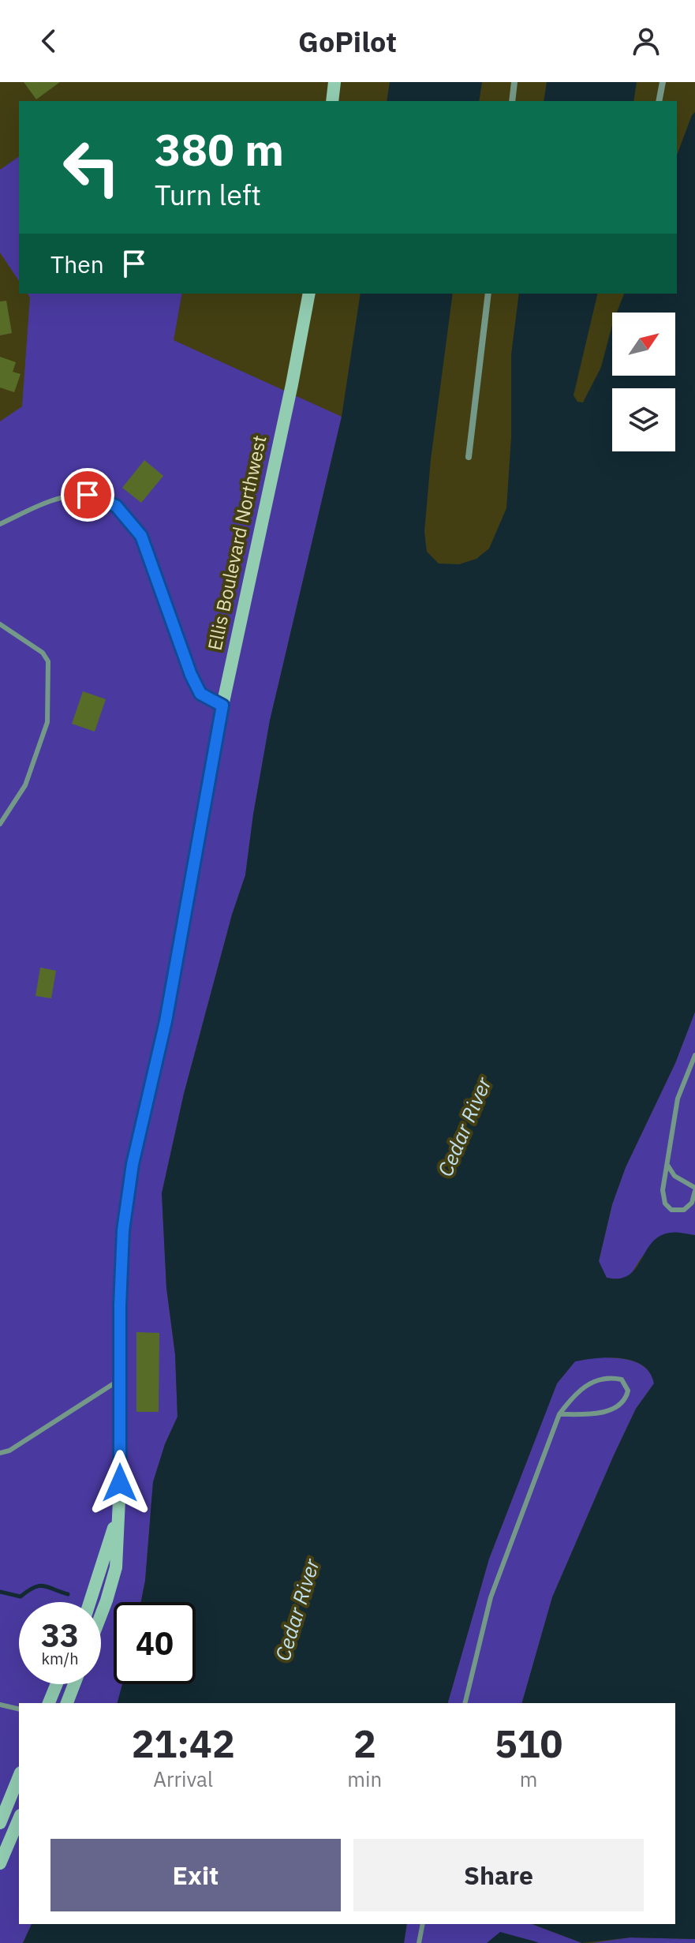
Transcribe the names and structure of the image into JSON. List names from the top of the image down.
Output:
{
  "streets": {
    "street": ["Ellis Boulevard Northwest"]
  },
  "water": ["Cedar River"],
  "north": "top right",
  "page": {
    "header": "GoPilot",
    "turn": ["380 m", "Turn left"],
    "then": "Then",
    "speed": "33 km/h",
    "limit": "40",
    "eta": [
      "21:42",
      "Arrival",
      "2",
      "min",
      "510",
      "m"
    ],
    "buttons": ["Exit", "Share"]
  }
}
